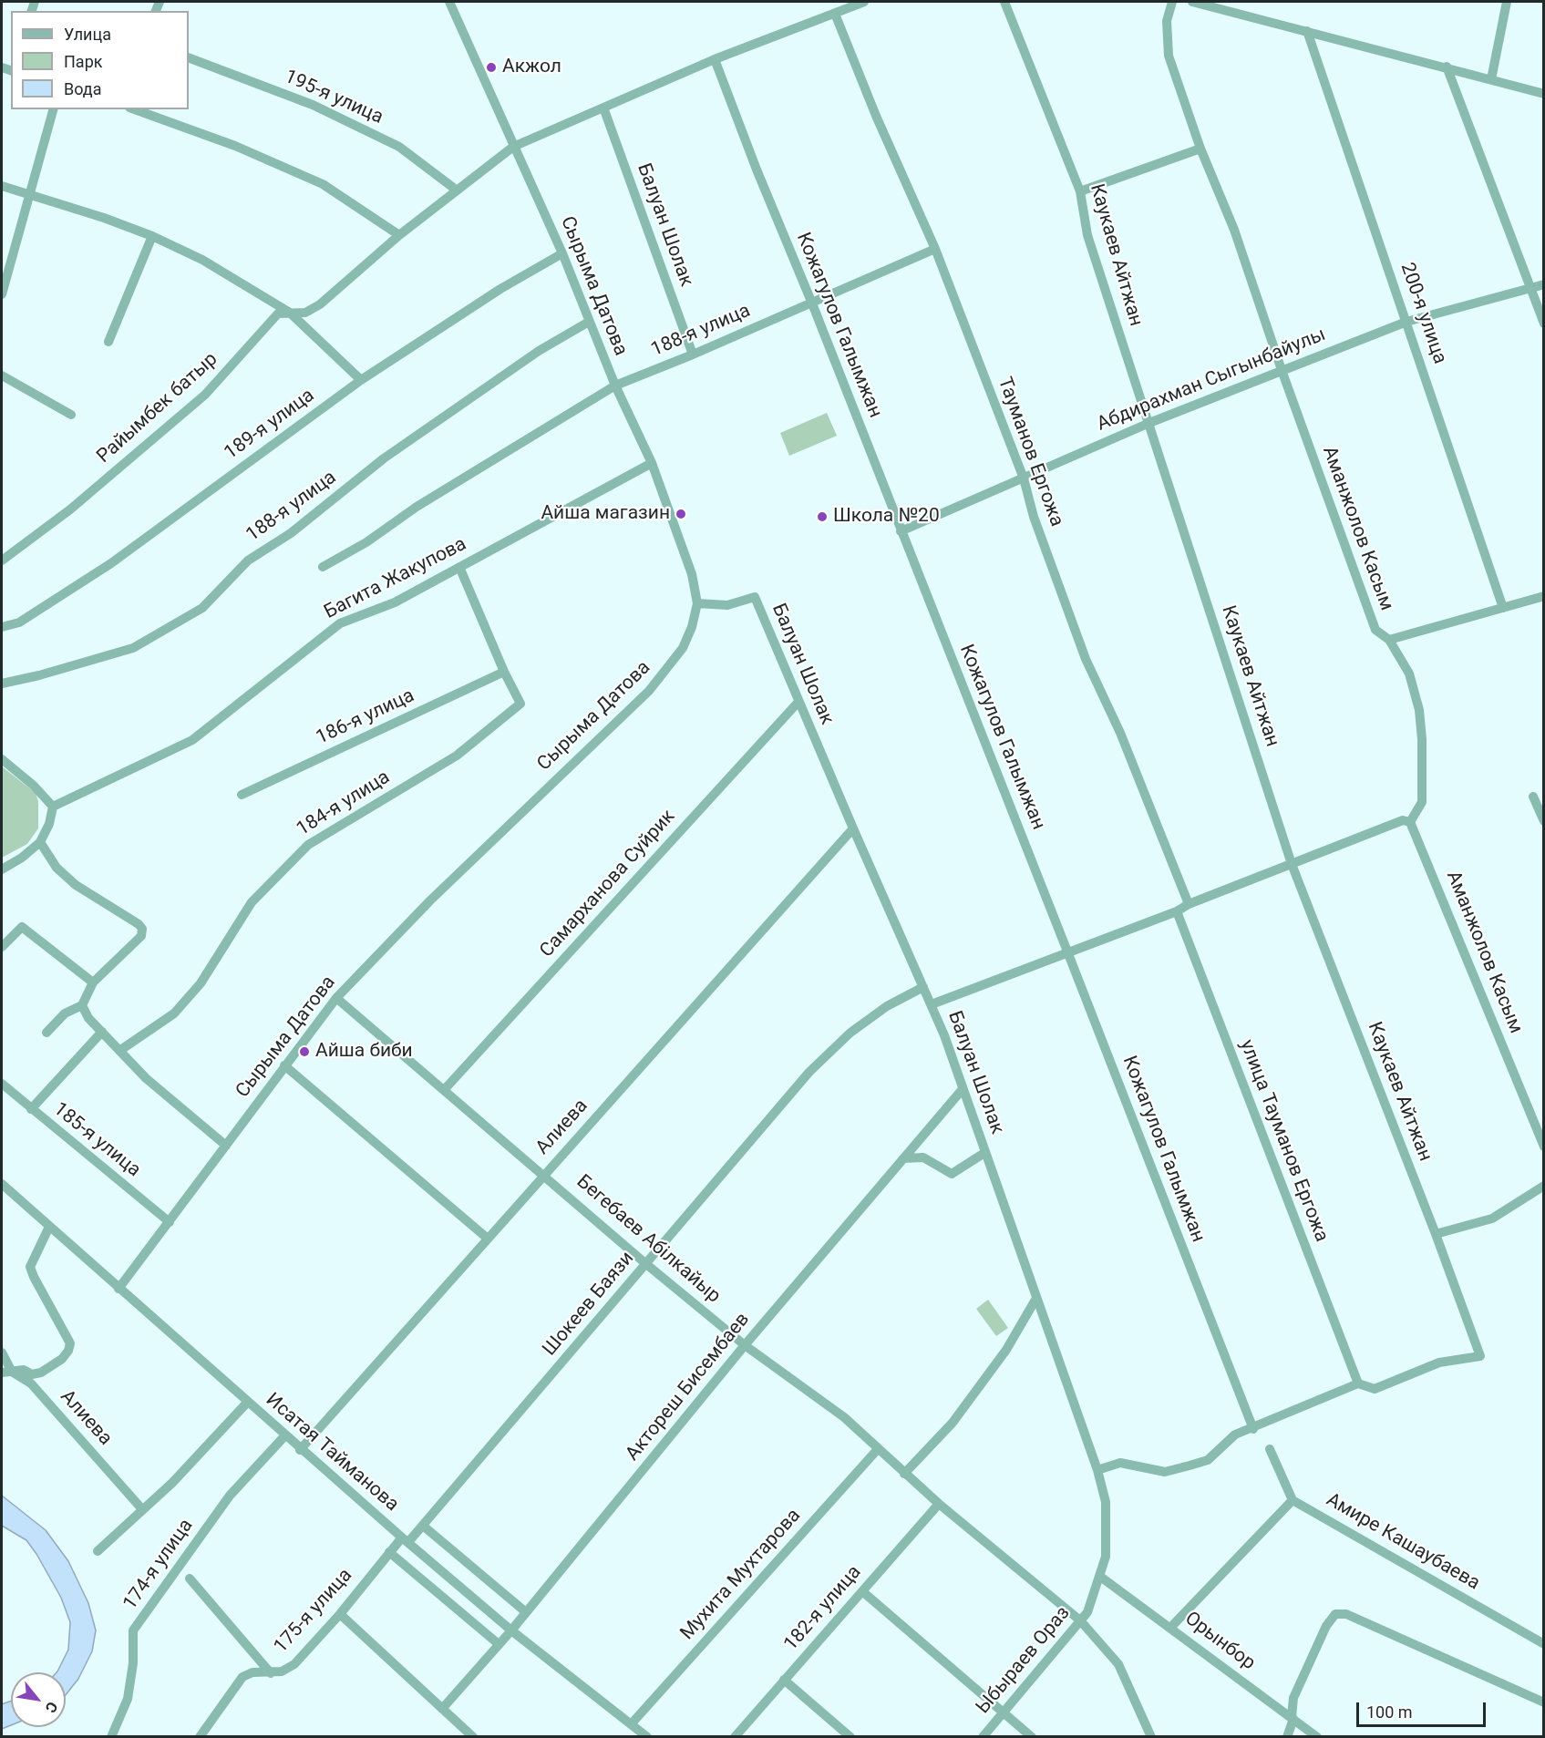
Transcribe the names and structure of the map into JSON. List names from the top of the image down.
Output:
{
  "streets": {
    "street": [
      "195-я улица",
      "Балуан Шолак",
      "Каукаев Айтжан",
      "Сырыма Датова",
      "200-я улица",
      "Кожагулов Галымжан",
      "188-я улица",
      "Абдирахман Сыгынбайулы",
      "Райымбек батыр",
      "189-я улица",
      "Тауманов Ергожа",
      "Аманжолов Касым",
      "Багита Жакупова",
      "186-я улица",
      "184-я улица",
      "Самарханова Суйрик",
      "Алиева",
      "185-я улица",
      "улица Тауманов Ергожа",
      "Бегебаев Абілкайыр",
      "Шокеев Баязи",
      "Актореш Бисембаев",
      "Исатая Тайманова",
      "Амире Кашаубаева",
      "174-я улица",
      "Мухита Мухтарова",
      "182-я улица",
      "175-я улица",
      "Орынбор",
      "Ыбыраев Ораз"
    ]
  },
  "crossings": [
    ["195-я улица", "Райымбек батыр"],
    ["Балуан Шолак", "Сырыма Датова"],
    ["Балуан Шолак", "188-я улица"],
    ["Балуан Шолак", "Райымбек батыр"],
    ["Балуан Шолак", "Самарханова Суйрик"],
    ["Балуан Шолак", "Алиева"],
    ["Балуан Шолак", "Шокеев Баязи"],
    ["Балуан Шолак", "Актореш Бисембаев"],
    ["Балуан Шолак", "Орынбор"],
    ["Балуан Шолак", "Ыбыраев Ораз"],
    ["Каукаев Айтжан", "Абдирахман Сыгынбайулы"],
    ["Каукаев Айтжан", "улица Тауманов Ергожа"],
    ["Сырыма Датова", "188-я улица"],
    ["Сырыма Датова", "Райымбек батыр"],
    ["Сырыма Датова", "189-я улица"],
    ["Сырыма Датова", "Багита Жакупова"],
    ["Сырыма Датова", "185-я улица"],
    ["Сырыма Датова", "Бегебаев Абілкайыр"],
    ["Сырыма Датова", "Исатая Тайманова"],
    ["200-я улица", "Абдирахман Сыгынбайулы"],
    ["Кожагулов Галымжан", "188-я улица"],
    ["Кожагулов Галымжан", "Абдирахман Сыгынбайулы"],
    ["Кожагулов Галымжан", "Райымбек батыр"],
    ["188-я улица", "Тауманов Ергожа"],
    ["Абдирахман Сыгынбайулы", "Тауманов Ергожа"],
    ["Абдирахман Сыгынбайулы", "Аманжолов Касым"],
    ["Райымбек батыр", "Тауманов Ергожа"],
    ["186-я улица", "184-я улица"],
    ["Самарханова Суйрик", "Бегебаев Абілкайыр"],
    ["Алиева", "Бегебаев Абілкайыр"],
    ["Алиева", "Исатая Тайманова"],
    ["Бегебаев Абілкайыр", "Шокеев Баязи"],
    ["Бегебаев Абілкайыр", "Актореш Бисембаев"],
    ["Бегебаев Абілкайыр", "Мухита Мухтарова"],
    ["Бегебаев Абілкайыр", "182-я улица"],
    ["Бегебаев Абілкайыр", "Ыбыраев Ораз"],
    ["Шокеев Баязи", "Исатая Тайманова"],
    ["Шокеев Баязи", "175-я улица"],
    ["Актореш Бисембаев", "Исатая Тайманова"],
    ["Исатая Тайманова", "174-я улица"],
    ["Исатая Тайманова", "Мухита Мухтарова"],
    ["Исатая Тайманова", "175-я улица"],
    ["Орынбор", "Ыбыраев Ораз"]
  ],
  "places": [
    "Акжол",
    "Айша магазин",
    "Школа №20",
    "Айша биби"
  ],
  "legend": ["Улица", "Парк", "Вода"],
  "scale_bar": "100 m",
  "north": "bottom right"
}
